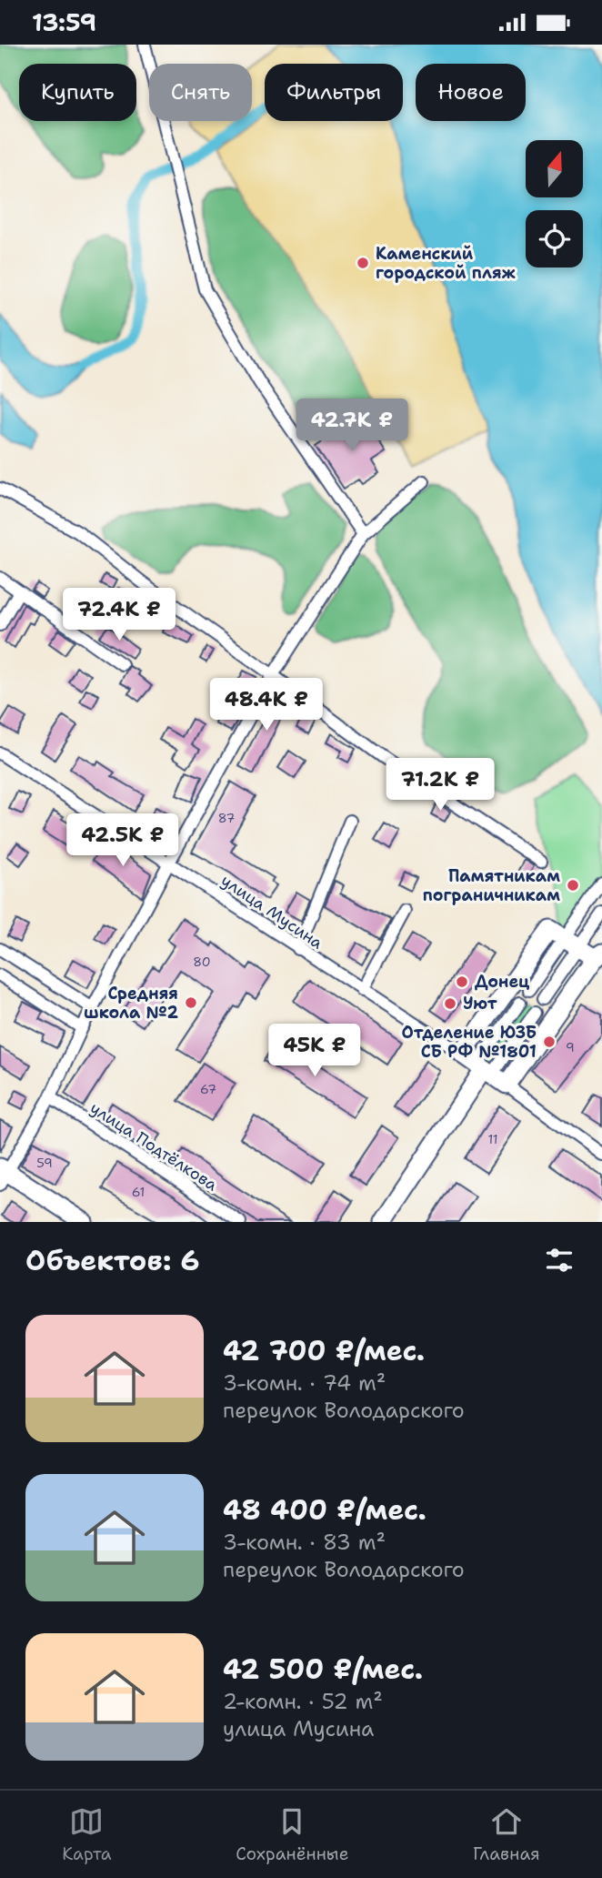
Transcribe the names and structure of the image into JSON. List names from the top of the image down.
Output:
{
  "streets": {
    "street": ["улица Мусина", "улица Подтёлкова"]
  },
  "places": [
    "Каменский городской пляж",
    "Памятникам пограничникам",
    "Донец",
    "Средняя школа №2",
    "Уют",
    "Отделение ЮЗБ СБ РФ №1801"
  ],
  "house_numbers": [
    "87",
    "80",
    "9",
    "67",
    "11",
    "59",
    "61"
  ],
  "north": "top",
  "page": {
    "status": "13:59",
    "chip": [
      "Купить",
      "Снять",
      "Фильтры",
      "Новое"
    ],
    "price": [
      "42.7K ₽",
      "72.4K ₽",
      "48.4K ₽",
      "71.2K ₽",
      "42.5K ₽",
      "45K ₽"
    ],
    "heading": "Объектов: 6",
    "list": [
      {
        "name": "42 700 ₽/мес.",
        "note": "3-комн. · 74 m² · переулок Володарского"
      },
      {
        "name": "48 400 ₽/мес.",
        "note": "3-комн. · 83 m² · переулок Володарского"
      },
      {
        "name": "42 500 ₽/мес.",
        "note": "2-комн. · 52 m² · улица Мусина"
      }
    ],
    "tabs": ["Карта", "Сохранённые", "Главная"]
  }
}
